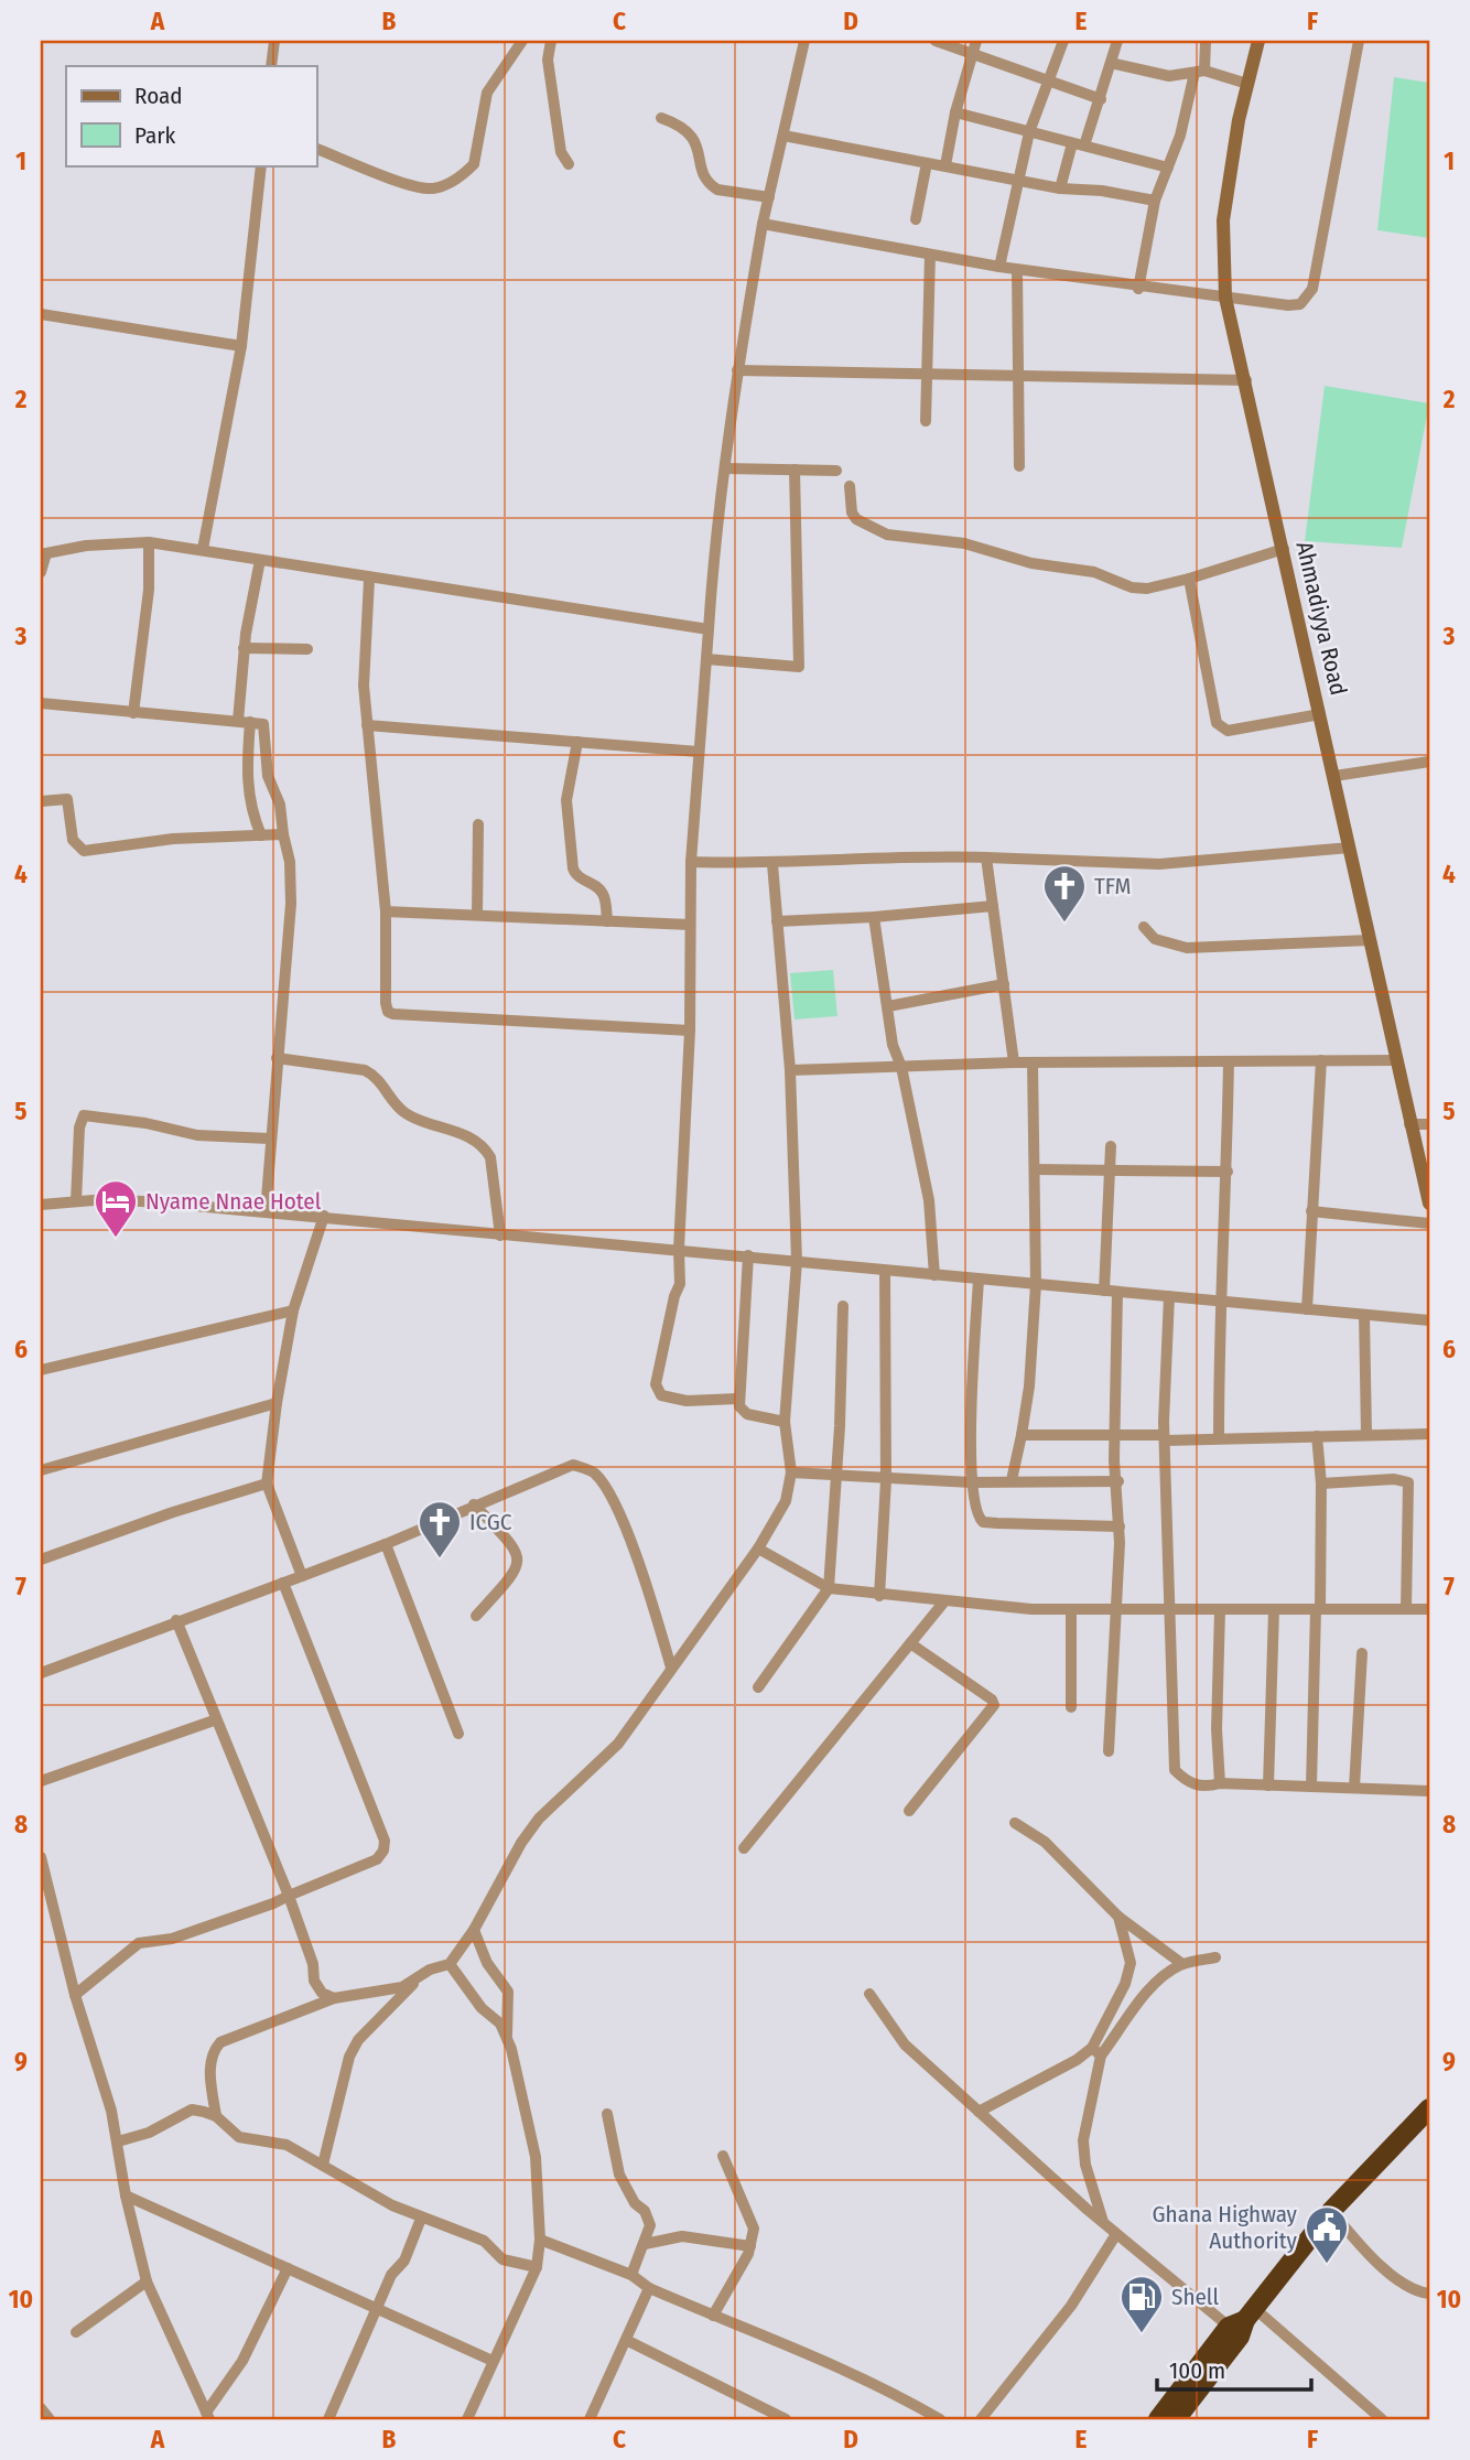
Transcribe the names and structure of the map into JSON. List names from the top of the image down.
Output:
{
  "streets": {
    "street": ["Ahmadiyya Road"]
  },
  "places": {
    "church": ["TFM", "ICGC"],
    "hotel": ["Nyame Nnae Hotel"],
    "public building": ["Ghana Highway Authority"],
    "fuel station": ["Shell"]
  },
  "legend": ["Road", "Park"],
  "scale_bar": "100 m",
  "grid": {
    "columns": [
      "A",
      "B",
      "C",
      "D",
      "E",
      "F"
    ],
    "rows": [
      "1",
      "2",
      "3",
      "4",
      "5",
      "6",
      "7",
      "8",
      "9",
      "10"
    ]
  }
}
